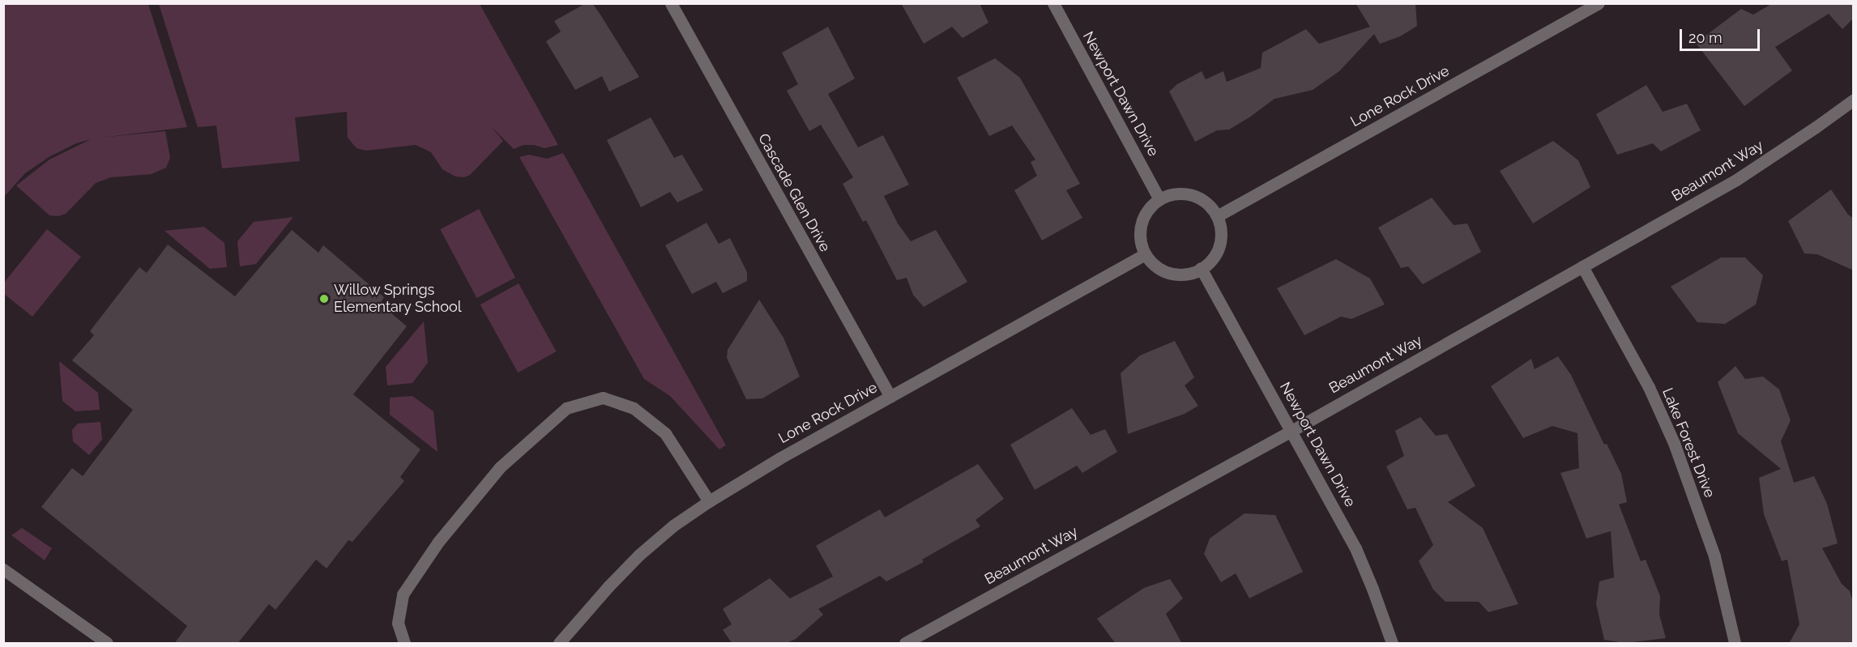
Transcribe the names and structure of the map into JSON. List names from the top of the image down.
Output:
{
  "streets": {
    "street": [
      "Newport Dawn Drive",
      "Lone Rock Drive",
      "Beaumont Way",
      "Cascade Glen Drive",
      "Lake Forest Drive"
    ]
  },
  "crossings": [
    ["Newport Dawn Drive", "Lone Rock Drive"],
    ["Newport Dawn Drive", "Beaumont Way"],
    ["Lone Rock Drive", "Cascade Glen Drive"],
    ["Beaumont Way", "Lake Forest Drive"]
  ],
  "places": ["Willow Springs Elementary School"],
  "scale_bar": "20 m"
}
